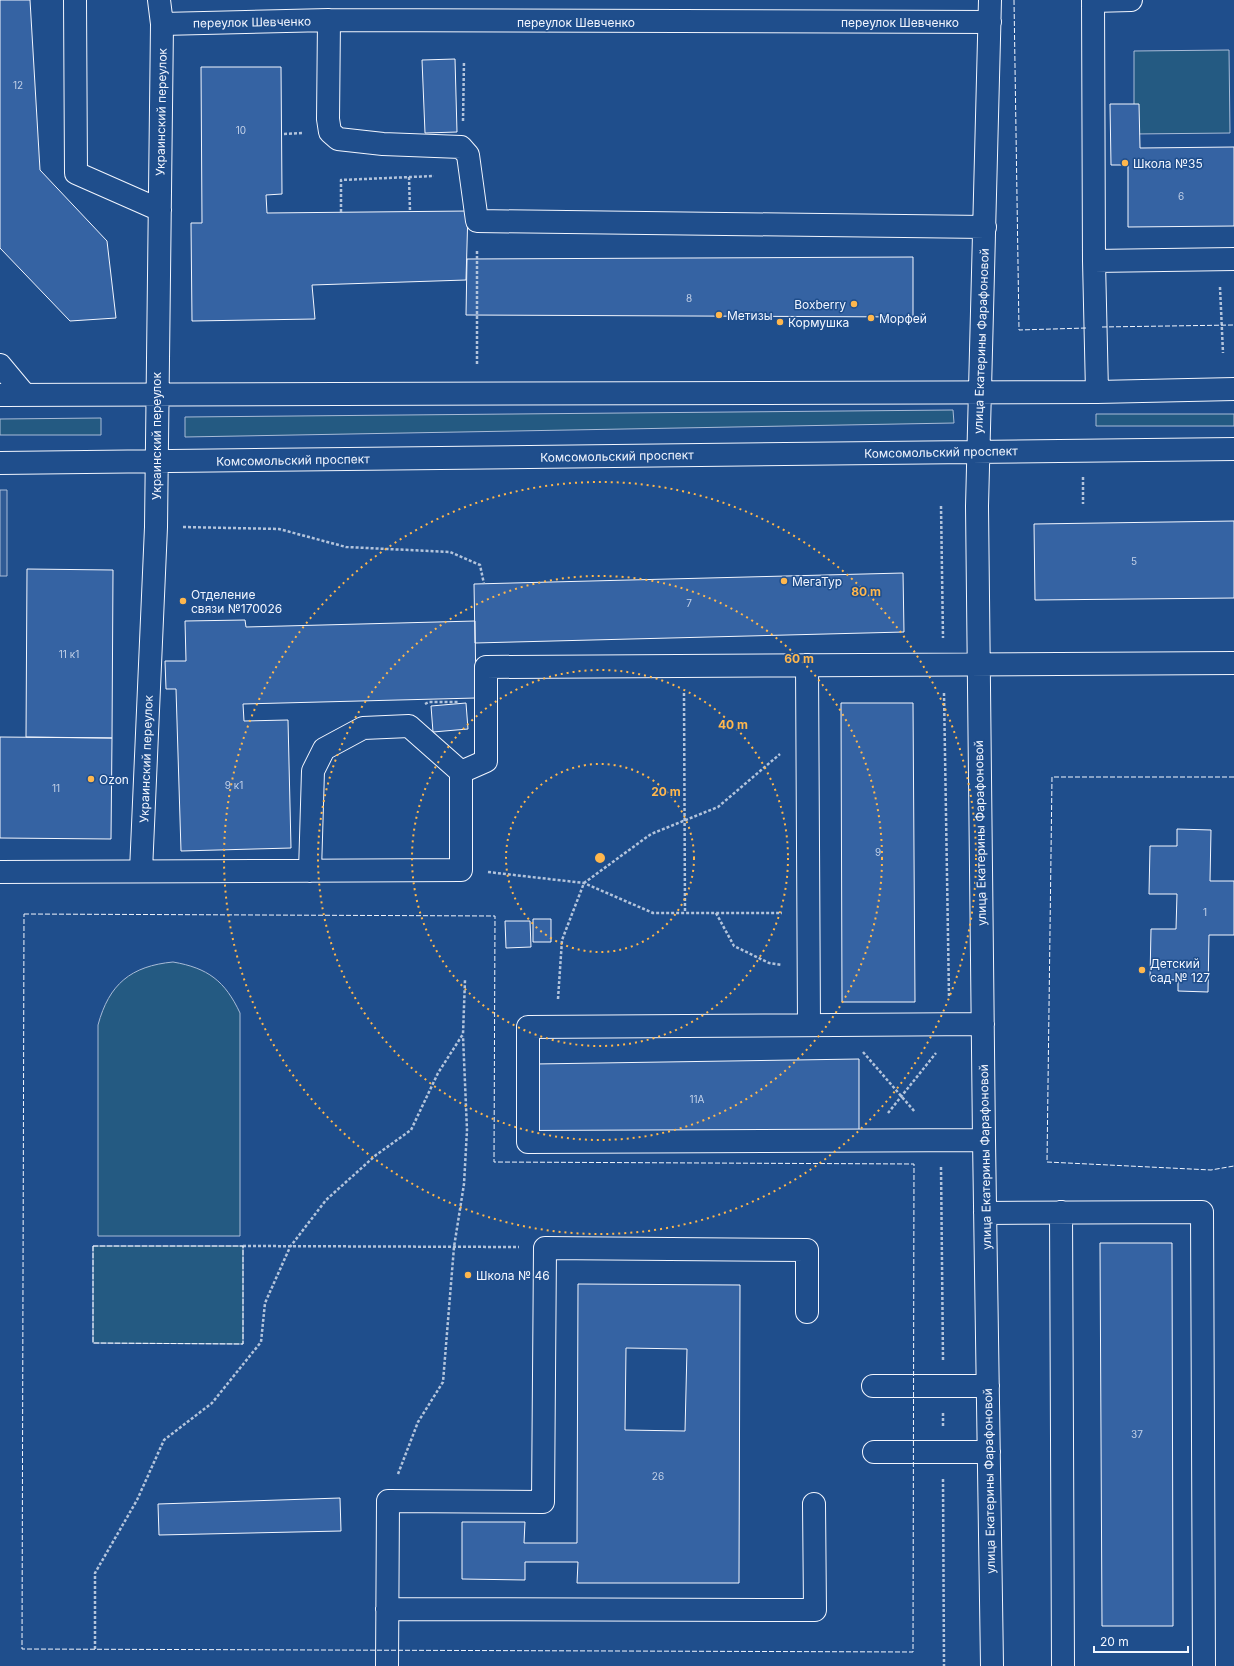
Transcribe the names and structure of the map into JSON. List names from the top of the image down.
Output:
{
  "streets": {
    "street": [
      "переулок Шевченко",
      "Украинский переулок",
      "улица Екатерины Фарафоновой",
      "Комсомольский проспект"
    ]
  },
  "crossings": [
    ["переулок Шевченко", "Украинский переулок"],
    ["переулок Шевченко", "улица Екатерины Фарафоновой"],
    ["Украинский переулок", "Комсомольский проспект"],
    ["улица Екатерины Фарафоновой", "Комсомольский проспект"]
  ],
  "places": [
    "Школа №35",
    "Boxberry",
    "Метизы",
    "Морфей",
    "Кормушка",
    "МегаТур",
    "Отделение связи №170026",
    "Ozon",
    "Детский сад № 127",
    "Школа № 46"
  ],
  "house_numbers": [
    "12",
    "10",
    "6",
    "8",
    "5",
    "7",
    "11 к1",
    "9 к1",
    "11",
    "9",
    "1",
    "11А",
    "37",
    "26"
  ],
  "scale_bar": "20 m",
  "rings": [
    "80 m",
    "60 m",
    "40 m",
    "20 m"
  ]
}
